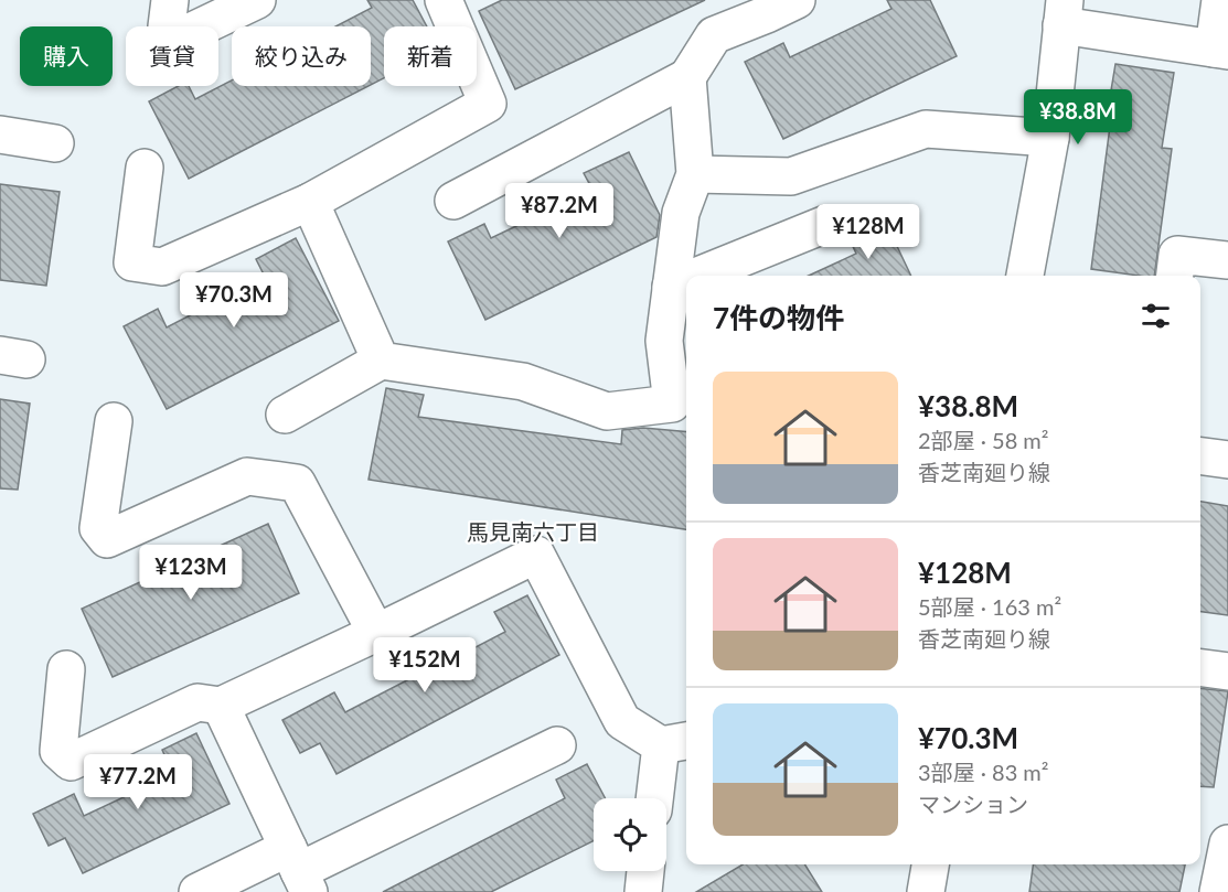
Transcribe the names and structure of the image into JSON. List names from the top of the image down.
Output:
{
  "districts": ["馬見南六丁目"],
  "page": {
    "chip": [
      "購入",
      "賃貸",
      "絞り込み",
      "新着"
    ],
    "price": [
      "¥38.8M",
      "¥87.2M",
      "¥128M",
      "¥70.3M",
      "¥123M",
      "¥152M",
      "¥77.2M"
    ],
    "heading": "7件の物件",
    "list": [
      {
        "name": "¥38.8M",
        "note": "2部屋 · 58 m² · 香芝南廻り線"
      },
      {
        "name": "¥128M",
        "note": "5部屋 · 163 m² · 香芝南廻り線"
      },
      {
        "name": "¥70.3M",
        "note": "3部屋 · 83 m² · マンション"
      }
    ]
  }
}
